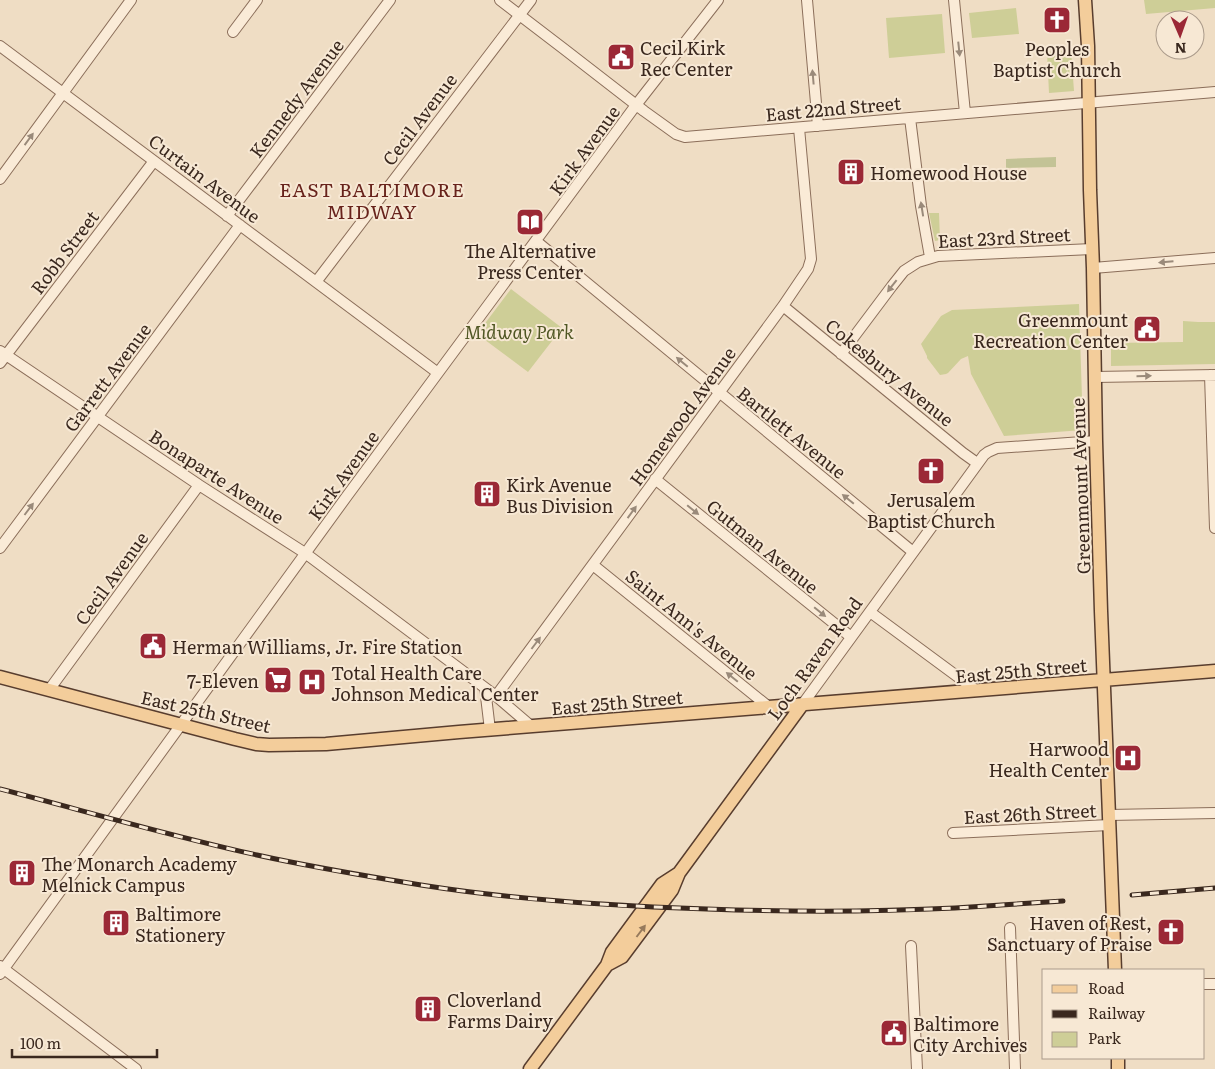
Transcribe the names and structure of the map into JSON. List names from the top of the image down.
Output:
{
  "streets": {
    "main road": ["Greenmount Avenue", "Loch Raven Road", "East 25th Street"],
    "street": [
      "Kennedy Avenue",
      "East 22nd Street",
      "Cecil Avenue",
      "Kirk Avenue",
      "Curtain Avenue",
      "East 23rd Street",
      "Robb Street",
      "Cokesbury Avenue",
      "Garrett Avenue",
      "Homewood Avenue",
      "Bartlett Avenue",
      "Bonaparte Avenue",
      "Gutman Avenue",
      "Saint Ann's Avenue",
      "East 26th Street"
    ]
  },
  "crossings": [
    ["Kennedy Avenue", "Curtain Avenue"],
    ["East 22nd Street", "Cecil Avenue"],
    ["East 22nd Street", "Kirk Avenue"],
    ["East 22nd Street", "Homewood Avenue"],
    ["East 22nd Street", "Greenmount Avenue"],
    ["Cecil Avenue", "Curtain Avenue"],
    ["Cecil Avenue", "Bonaparte Avenue"],
    ["Cecil Avenue", "East 25th Street"],
    ["Kirk Avenue", "Curtain Avenue"],
    ["Kirk Avenue", "Bartlett Avenue"],
    ["Kirk Avenue", "Bonaparte Avenue"],
    ["Kirk Avenue", "East 25th Street"],
    ["Curtain Avenue", "Robb Street"],
    ["Curtain Avenue", "Garrett Avenue"],
    ["East 23rd Street", "Cokesbury Avenue"],
    ["East 23rd Street", "Greenmount Avenue"],
    ["Robb Street", "Bonaparte Avenue"],
    ["Cokesbury Avenue", "Homewood Avenue"],
    ["Cokesbury Avenue", "Loch Raven Road"],
    ["Garrett Avenue", "Bonaparte Avenue"],
    ["Homewood Avenue", "Bartlett Avenue"],
    ["Homewood Avenue", "Bonaparte Avenue"],
    ["Homewood Avenue", "Gutman Avenue"],
    ["Homewood Avenue", "Saint Ann's Avenue"],
    ["Bartlett Avenue", "Loch Raven Road"],
    ["Bonaparte Avenue", "East 25th Street"],
    ["Greenmount Avenue", "Loch Raven Road"],
    ["Greenmount Avenue", "East 25th Street"],
    ["Greenmount Avenue", "East 26th Street"],
    ["Gutman Avenue", "Loch Raven Road"],
    ["Saint Ann's Avenue", "East 25th Street"],
    ["Loch Raven Road", "East 25th Street"]
  ],
  "one_way": [
    "East 23rd Street",
    "Garrett Avenue",
    "Homewood Avenue",
    "Bartlett Avenue",
    "Gutman Avenue",
    "Saint Ann's Avenue"
  ],
  "districts": ["EAST BALTIMORE MIDWAY"],
  "parks": ["Midway Park"],
  "places": {
    "church": ["Peoples Baptist Church", "Jerusalem Baptist Church", "Haven of Rest, Sanctuary of Praise"],
    "public building": [
      "Cecil Kirk Rec Center",
      "Greenmount Recreation Center",
      "Herman Williams, Jr. Fire Station",
      "Baltimore City Archives"
    ],
    "building": [
      "Homewood House",
      "Kirk Avenue Bus Division",
      "The Monarch Academy Melnick Campus",
      "Baltimore Stationery",
      "Cloverland Farms Dairy"
    ],
    "library": ["The Alternative Press Center"],
    "supermarket": ["7-Eleven"],
    "hospital": ["Total Health Care Johnson Medical Center", "Harwood Health Center"]
  },
  "legend": ["Road", "Railway", "Park"],
  "scale_bar": "100 m",
  "north": "bottom"
}
